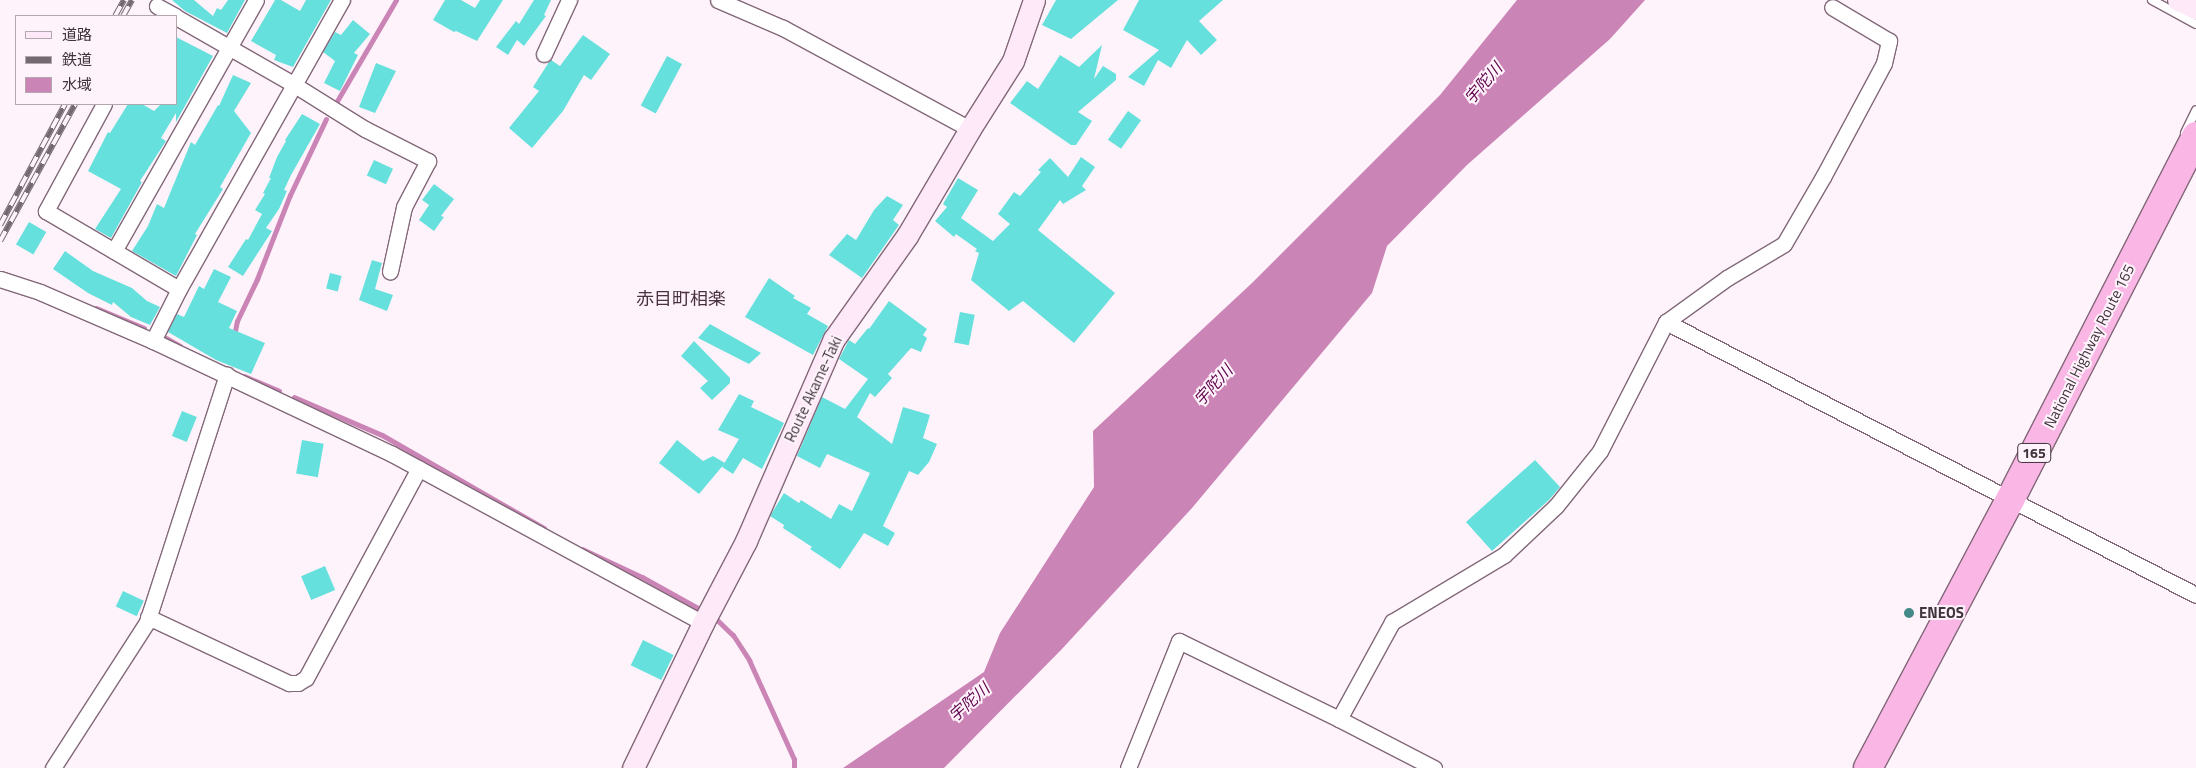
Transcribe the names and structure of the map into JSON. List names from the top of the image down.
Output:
{
  "streets": {
    "highway": ["National Highway Route 165", "165"],
    "main road": ["Route Akame-Taki"]
  },
  "districts": ["赤目町相楽"],
  "water": ["宇陀川"],
  "places": ["ENEOS"],
  "legend": ["道路", "鉄道", "水域"]
}
